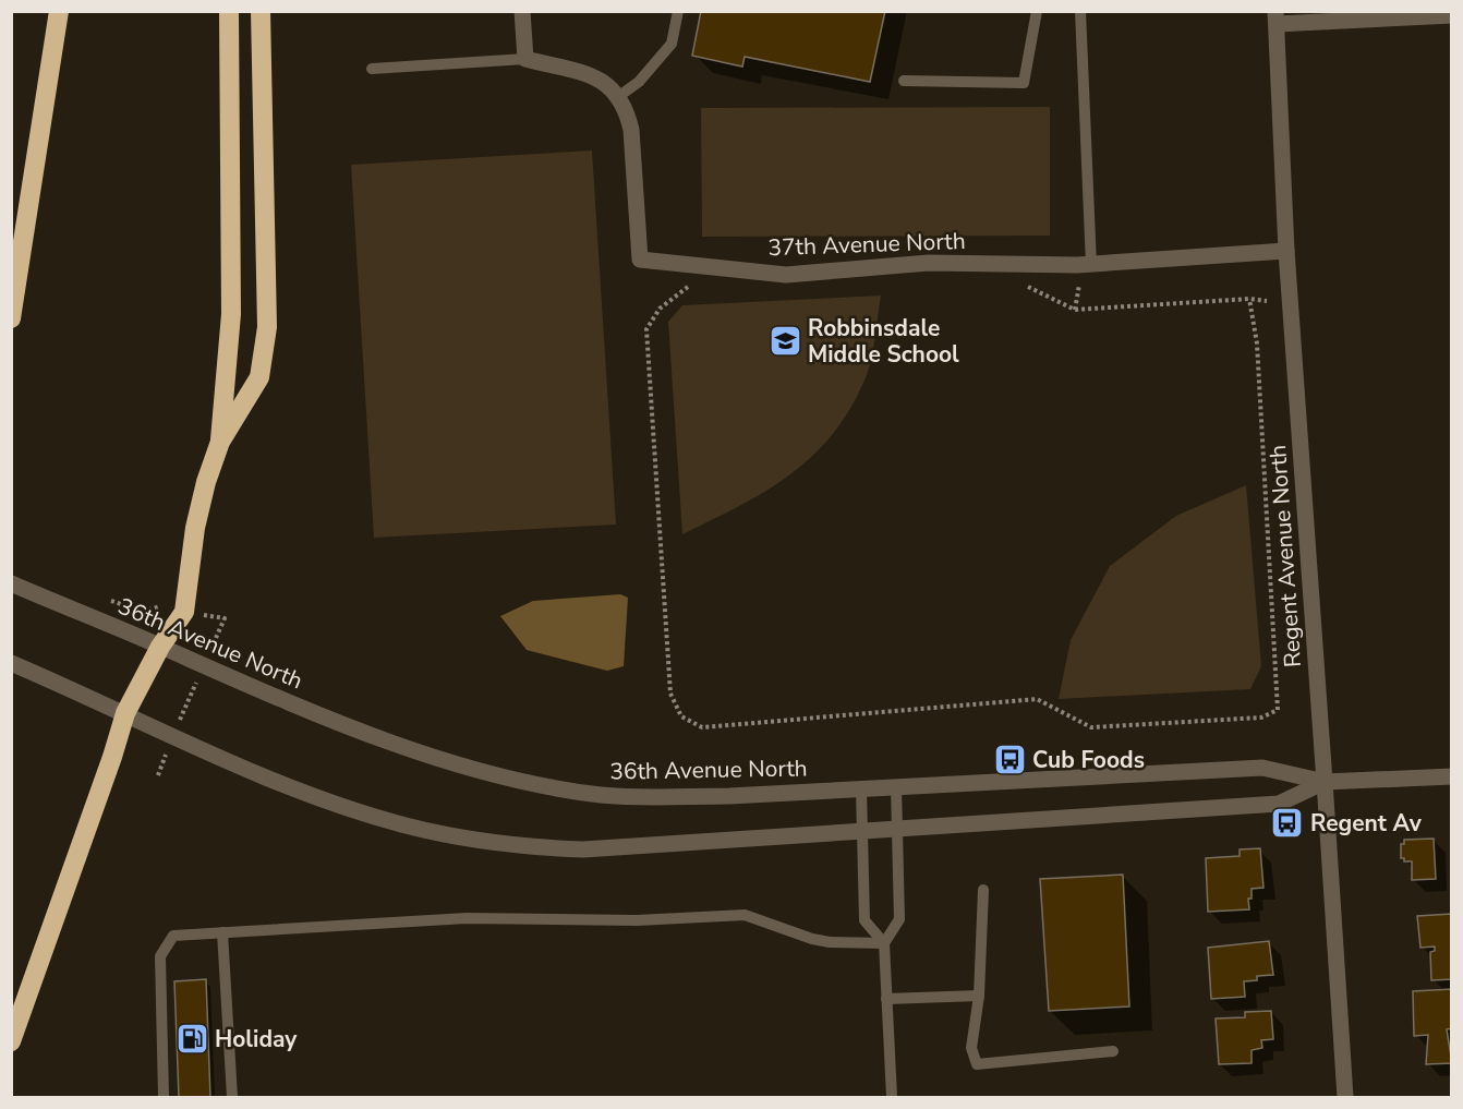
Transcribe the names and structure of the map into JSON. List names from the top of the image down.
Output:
{
  "streets": {
    "street": ["37th Avenue North", "Regent Avenue North", "36th Avenue North"]
  },
  "crossings": [
    ["37th Avenue North", "Regent Avenue North"],
    ["Regent Avenue North", "36th Avenue North"]
  ],
  "places": {
    "school or university": ["Robbinsdale Middle School"],
    "bus stop": ["Cub Foods", "Regent Av"],
    "fuel station": ["Holiday"]
  }
}
